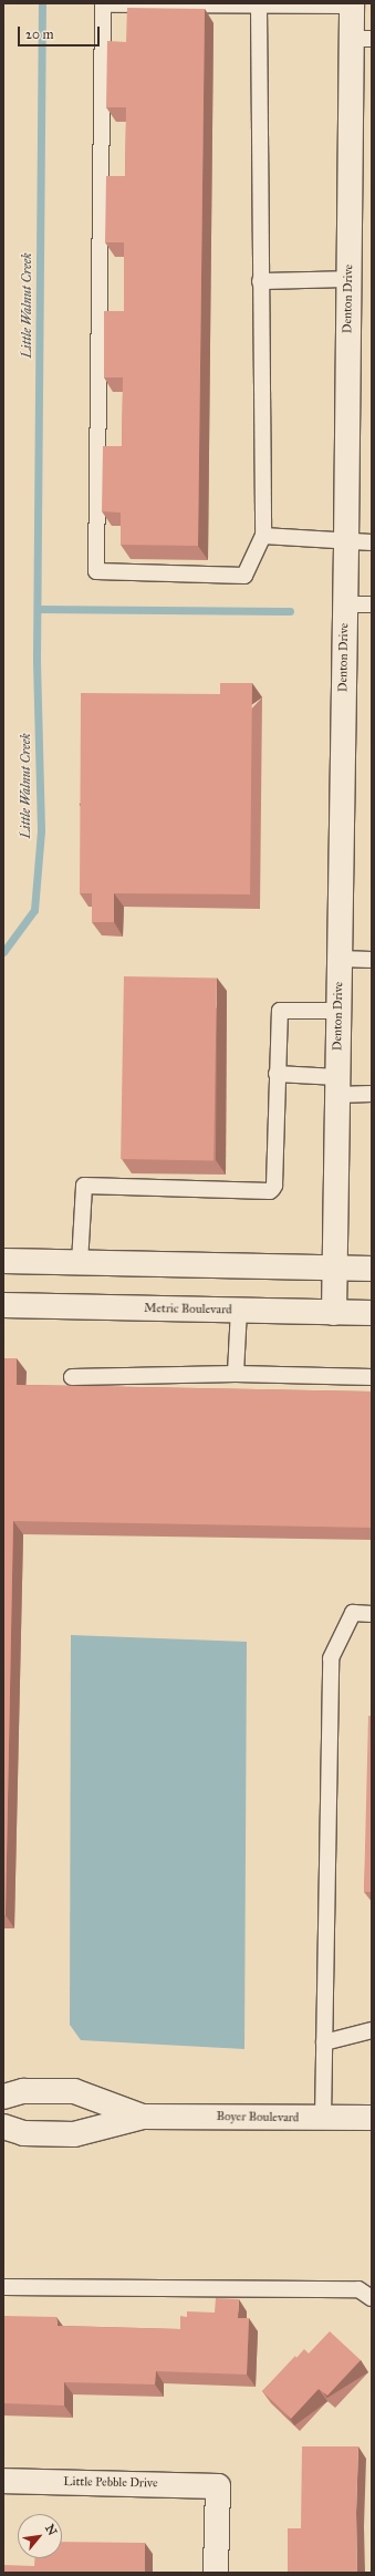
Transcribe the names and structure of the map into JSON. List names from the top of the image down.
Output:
{
  "streets": {
    "street": [
      "Denton Drive",
      "Metric Boulevard",
      "Boyer Boulevard",
      "Little Pebble Drive"
    ]
  },
  "crossings": [
    ["Denton Drive", "Metric Boulevard"]
  ],
  "water": ["Little Walnut Creek"],
  "scale_bar": "20 m",
  "north": "top right"
}
